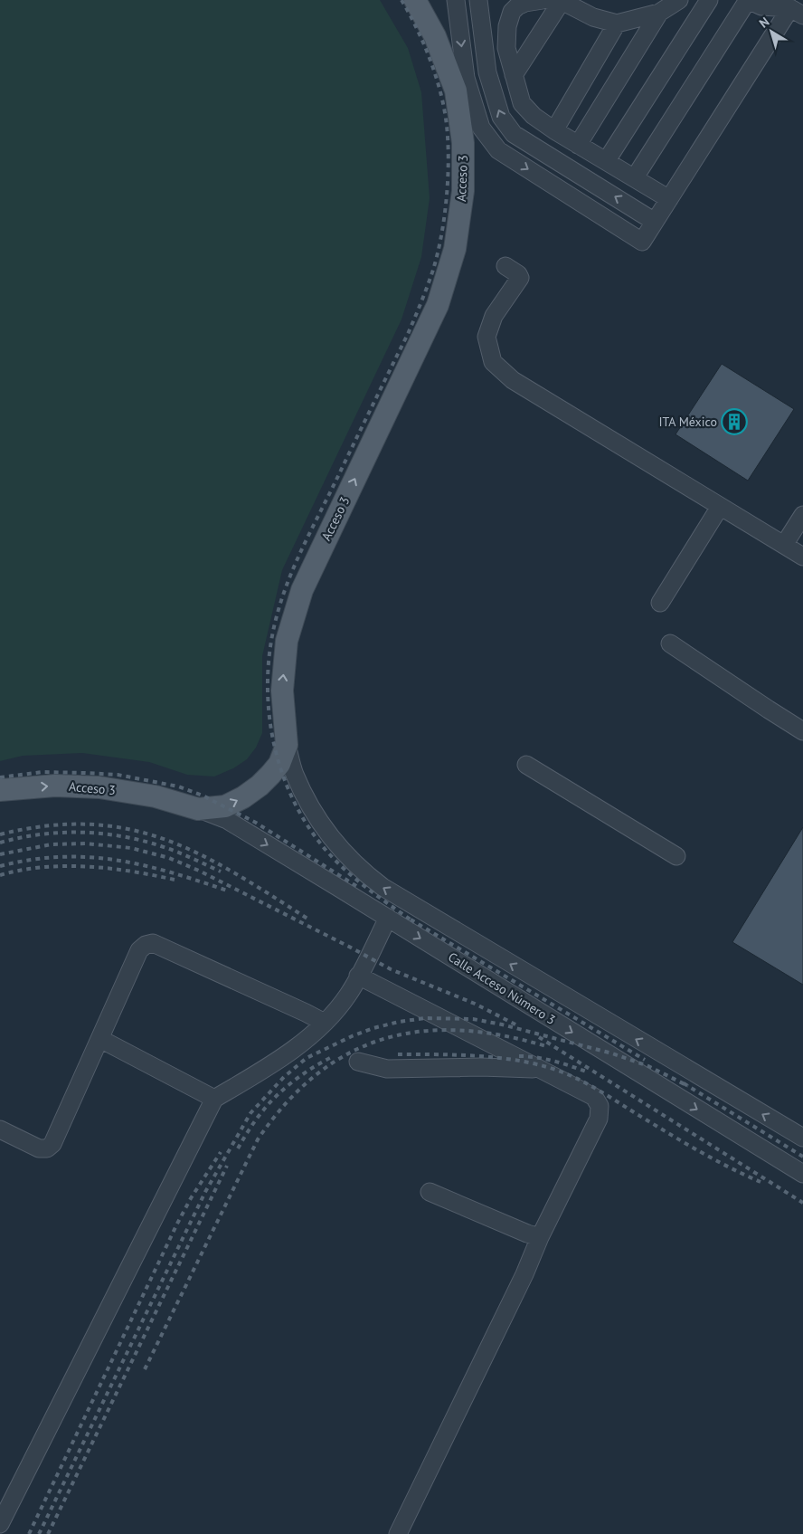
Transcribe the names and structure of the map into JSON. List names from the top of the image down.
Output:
{
  "streets": {
    "main road": ["Acceso 3"],
    "street": ["Calle Acceso Número 3"]
  },
  "crossings": [
    ["Acceso 3", "Calle Acceso Número 3"]
  ],
  "one_way": ["Acceso 3"],
  "places": {
    "building": ["ITA México"]
  },
  "north": "top left"
}
